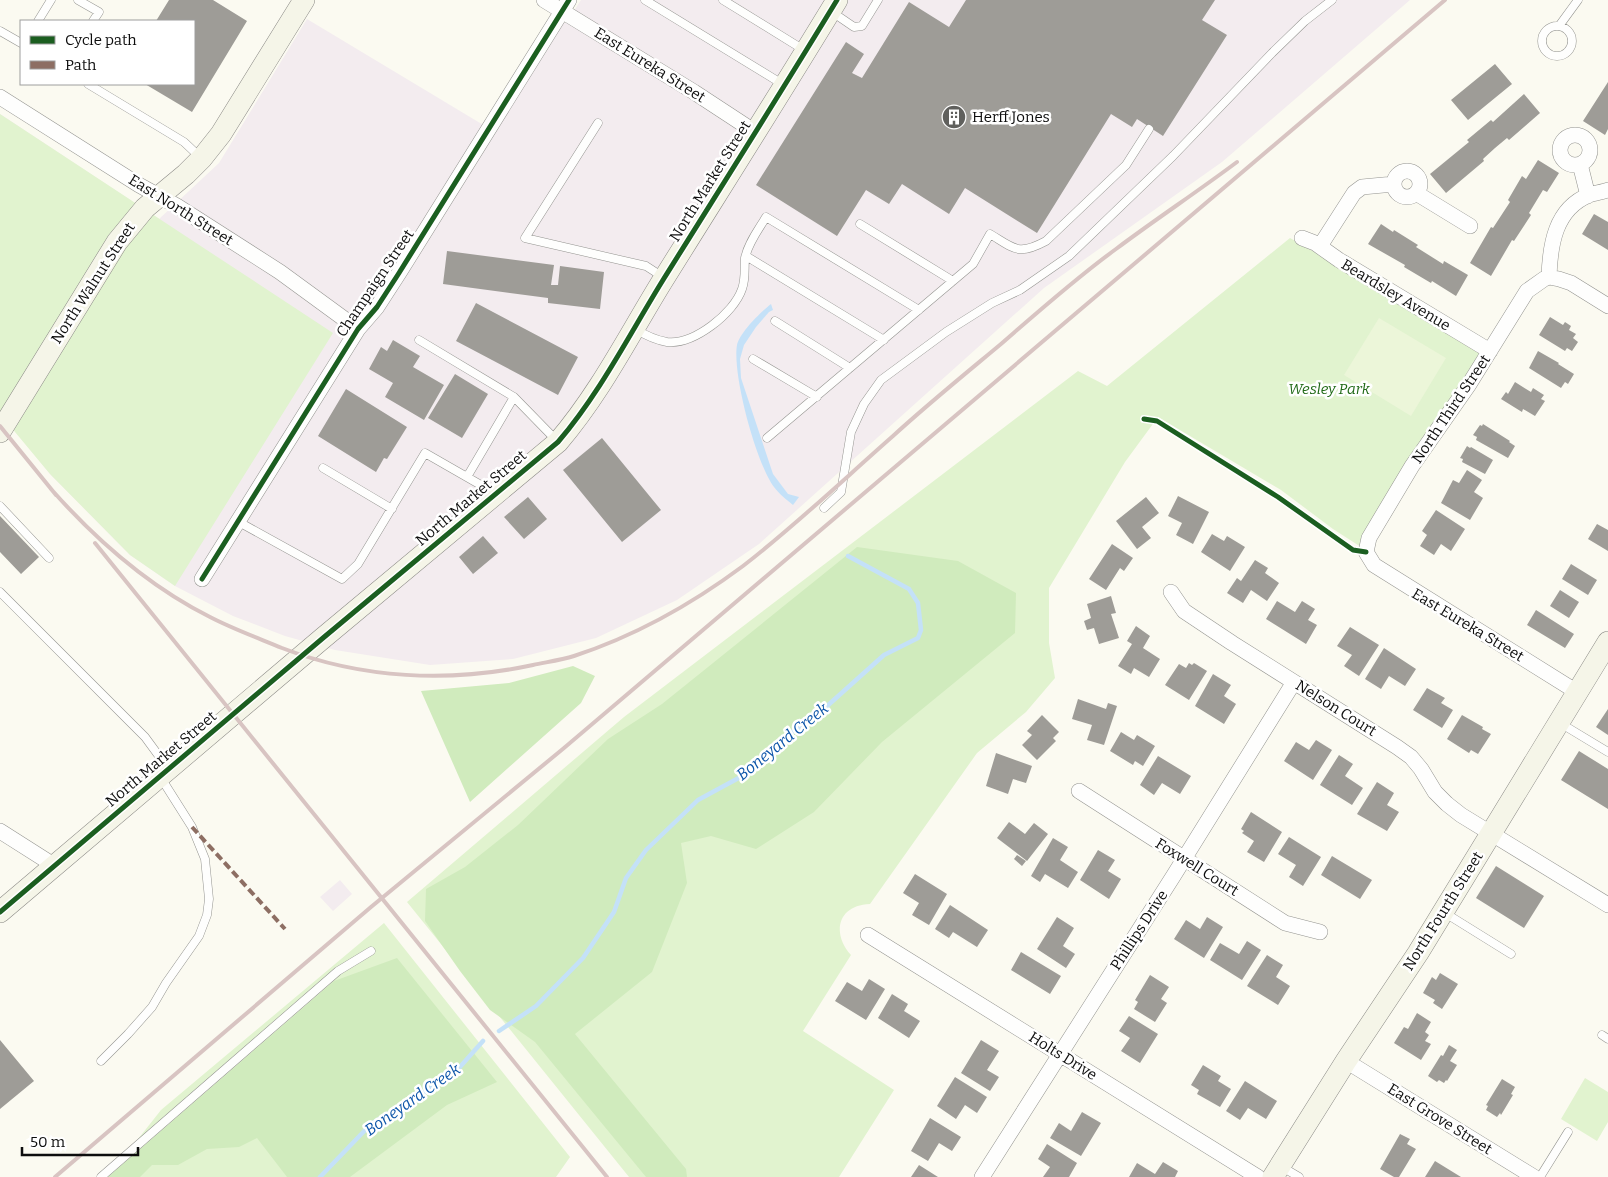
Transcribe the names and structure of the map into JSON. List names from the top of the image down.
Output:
{
  "streets": {
    "street": [
      "East Eureka Street",
      "North Market Street",
      "East North Street",
      "North Walnut Street",
      "Champaign Street",
      "Beardsley Avenue",
      "North Third Street",
      "Nelson Court",
      "Foxwell Court",
      "North Fourth Street",
      "Phillips Drive",
      "Holts Drive",
      "East Grove Street"
    ]
  },
  "crossings": [
    ["East Eureka Street", "North Market Street"],
    ["East Eureka Street", "Champaign Street"],
    ["East Eureka Street", "North Third Street"],
    ["East Eureka Street", "North Fourth Street"],
    ["East North Street", "North Walnut Street"],
    ["East North Street", "Champaign Street"],
    ["Beardsley Avenue", "North Third Street"],
    ["Nelson Court", "North Fourth Street"],
    ["Nelson Court", "Phillips Drive"],
    ["Foxwell Court", "Phillips Drive"],
    ["North Fourth Street", "East Grove Street"],
    ["Phillips Drive", "Holts Drive"]
  ],
  "water": ["Boneyard Creek"],
  "parks": ["Wesley Park"],
  "places": {
    "building": ["Herff Jones"]
  },
  "legend": ["Cycle path", "Path"],
  "scale_bar": "50 m"
}
